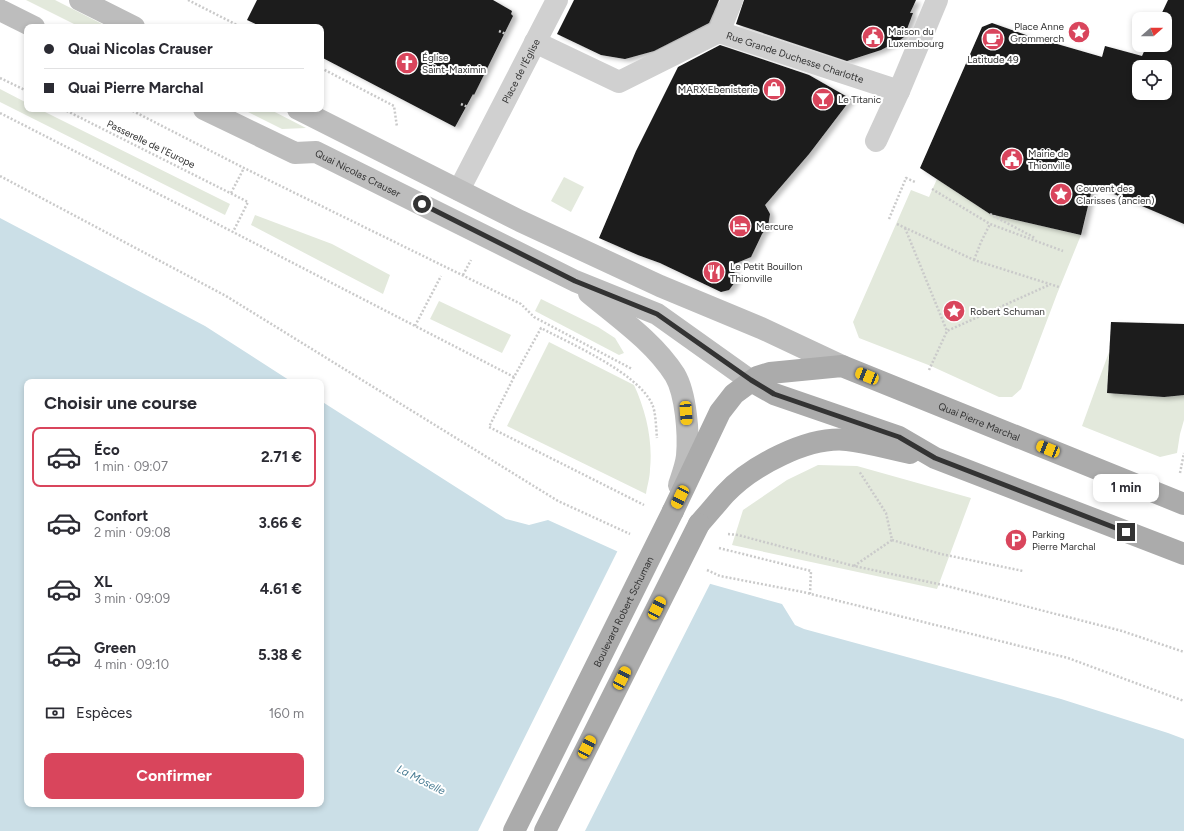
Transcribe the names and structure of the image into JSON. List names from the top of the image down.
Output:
{
  "streets": {
    "main road": ["Quai Nicolas Crauser", "Quai Pierre Marchal", "Boulevard Robert Schuman"],
    "street": ["Rue Grande Duchesse Charlotte", "Place de l'Église"],
    "path": ["Passerelle de l'Europe"]
  },
  "crossings": [
    ["Rue Grande Duchesse Charlotte", "Place de l'Église"],
    ["Place de l'Église", "Quai Pierre Marchal"],
    ["Quai Pierre Marchal", "Boulevard Robert Schuman"]
  ],
  "water": ["La Moselle"],
  "places": {
    "place": ["Place Anne Grommerch", "Couvent des Clarisses (ancien)", "Robert Schuman"],
    "public building": ["Maison du Luxembourg", "Mairie de Thionville"],
    "cafe": ["Latitude 49"],
    "church": ["Église Saint-Maximin"],
    "shop": ["MARX Ebenisterie"],
    "bar": ["Le Titanic"],
    "hotel": ["Mercure"],
    "restaurant": ["Le Petit Bouillon Thionville"],
    "parking": ["Parking Pierre Marchal"]
  },
  "north": "right",
  "page": {
    "banner": ["Quai Nicolas Crauser", "Quai Pierre Marchal"],
    "heading": "Choisir une course",
    "list": [
      {
        "name": "Éco",
        "note": "1 min · 09:07",
        "value": "2.71 €"
      },
      {
        "name": "Confort",
        "note": "2 min · 09:08",
        "value": "3.66 €"
      },
      {
        "name": "XL",
        "note": "3 min · 09:09",
        "value": "4.61 €"
      },
      {
        "name": "Green",
        "note": "4 min · 09:10",
        "value": "5.38 €"
      }
    ],
    "bubble": "1 min",
    "pay": ["Espèces", "160 m"],
    "buttons": "Confirmer"
  }
}
